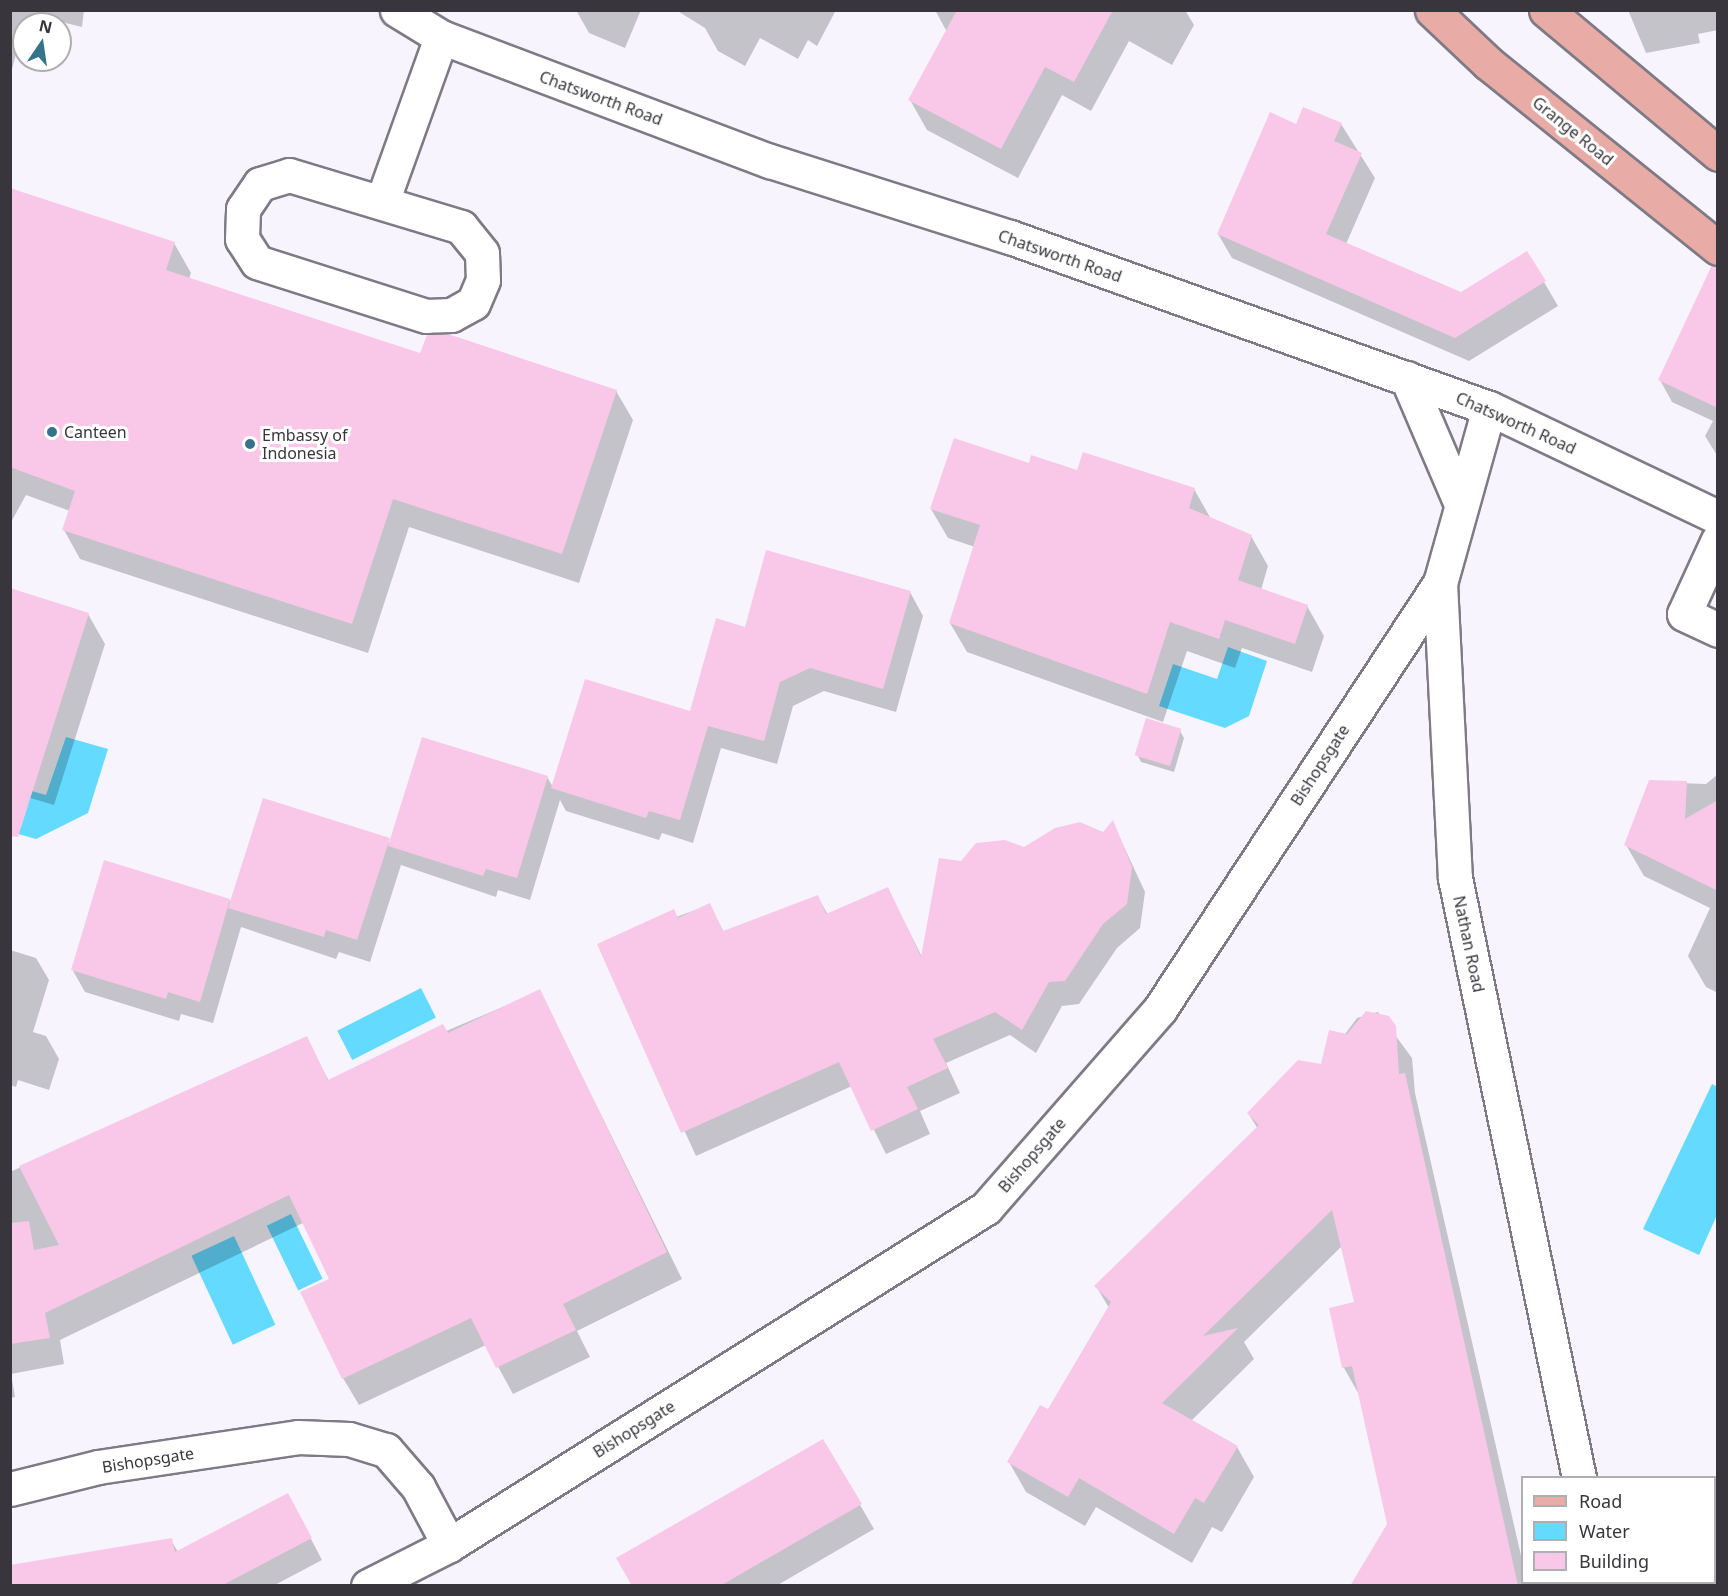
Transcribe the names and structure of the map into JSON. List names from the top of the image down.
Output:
{
  "streets": {
    "main road": ["Grange Road"],
    "street": ["Chatsworth Road", "Bishopsgate", "Nathan Road"]
  },
  "crossings": [
    ["Chatsworth Road", "Nathan Road"],
    ["Bishopsgate", "Nathan Road"]
  ],
  "places": ["Canteen", "Embassy of Indonesia"],
  "legend": ["Road", "Water", "Building"],
  "north": "top"
}
